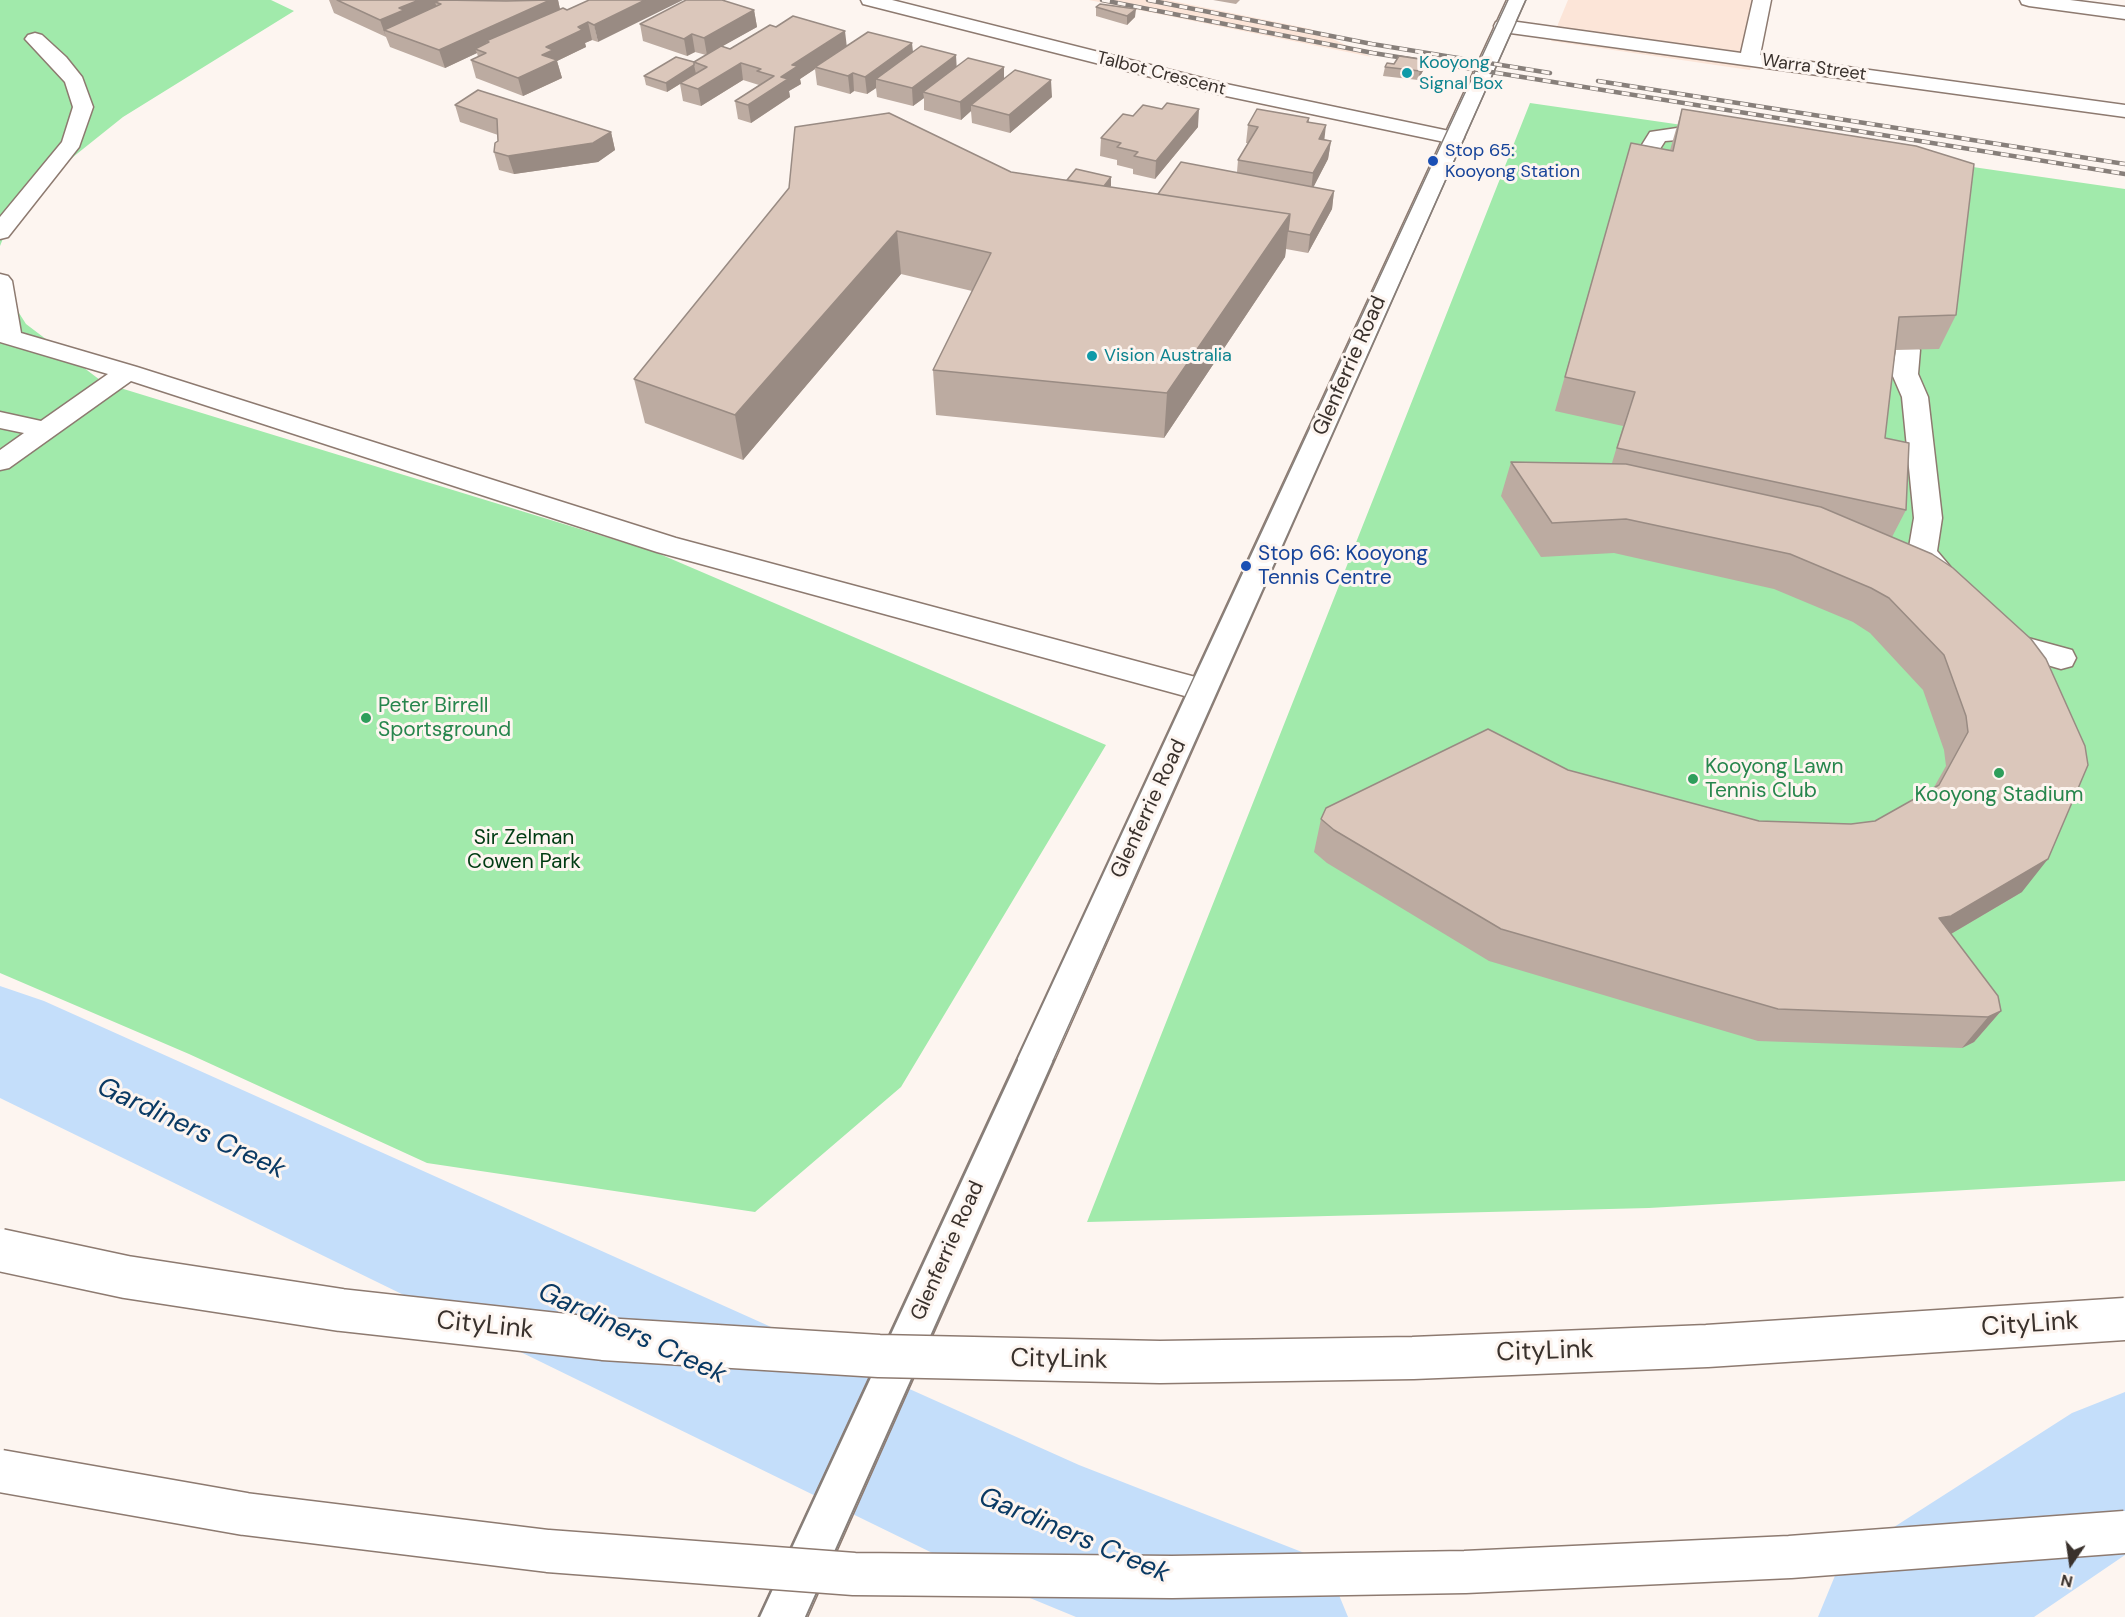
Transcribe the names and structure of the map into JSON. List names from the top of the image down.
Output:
{
  "streets": {
    "main road": [
      "Warra Street",
      "Talbot Crescent",
      "Glenferrie Road",
      "CityLink"
    ]
  },
  "crossings": [
    ["Warra Street", "Glenferrie Road"],
    ["Talbot Crescent", "Glenferrie Road"]
  ],
  "water": ["Gardiners Creek"],
  "parks": ["Sir Zelman Cowen Park"],
  "places": [
    "Kooyong Signal Box",
    "Stop 65: Kooyong Station",
    "Vision Australia",
    "Stop 66: Kooyong Tennis Centre",
    "Peter Birrell Sportsground",
    "Kooyong Stadium",
    "Kooyong Lawn Tennis Club"
  ],
  "north": "bottom"
}
